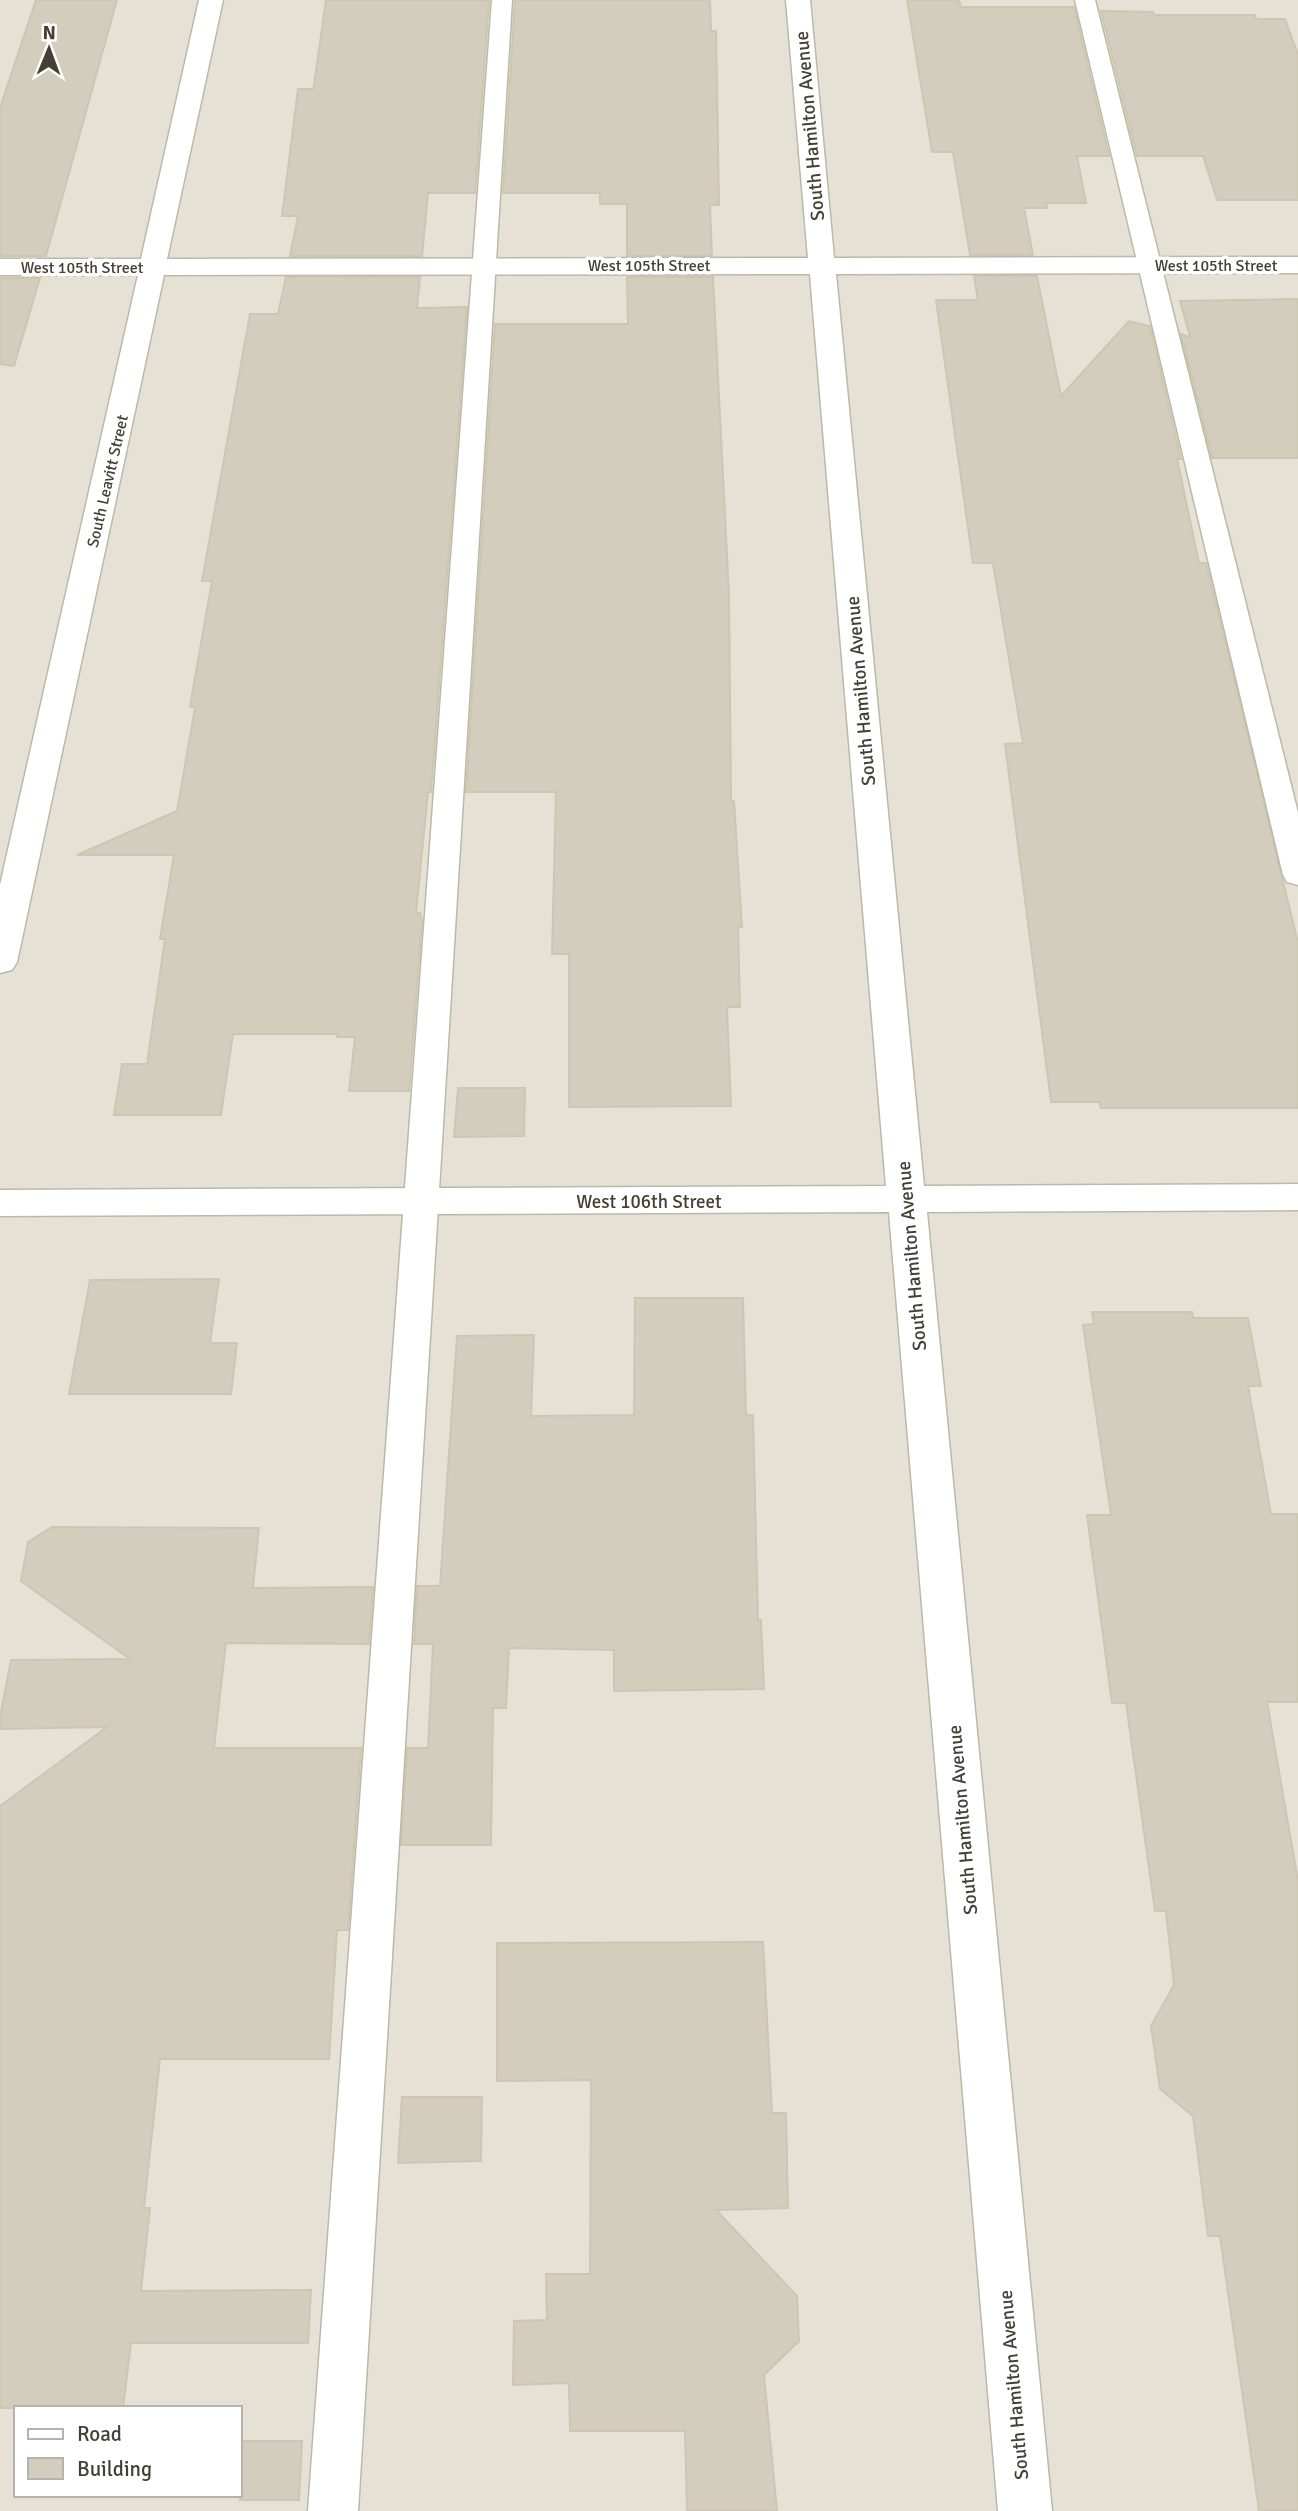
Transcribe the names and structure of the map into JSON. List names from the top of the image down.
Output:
{
  "streets": {
    "street": [
      "South Hamilton Avenue",
      "West 105th Street",
      "South Leavitt Street",
      "West 106th Street"
    ]
  },
  "crossings": [
    ["South Hamilton Avenue", "West 105th Street"],
    ["South Hamilton Avenue", "West 106th Street"],
    ["West 105th Street", "South Leavitt Street"]
  ],
  "legend": ["Road", "Building"],
  "north": "top"
}
